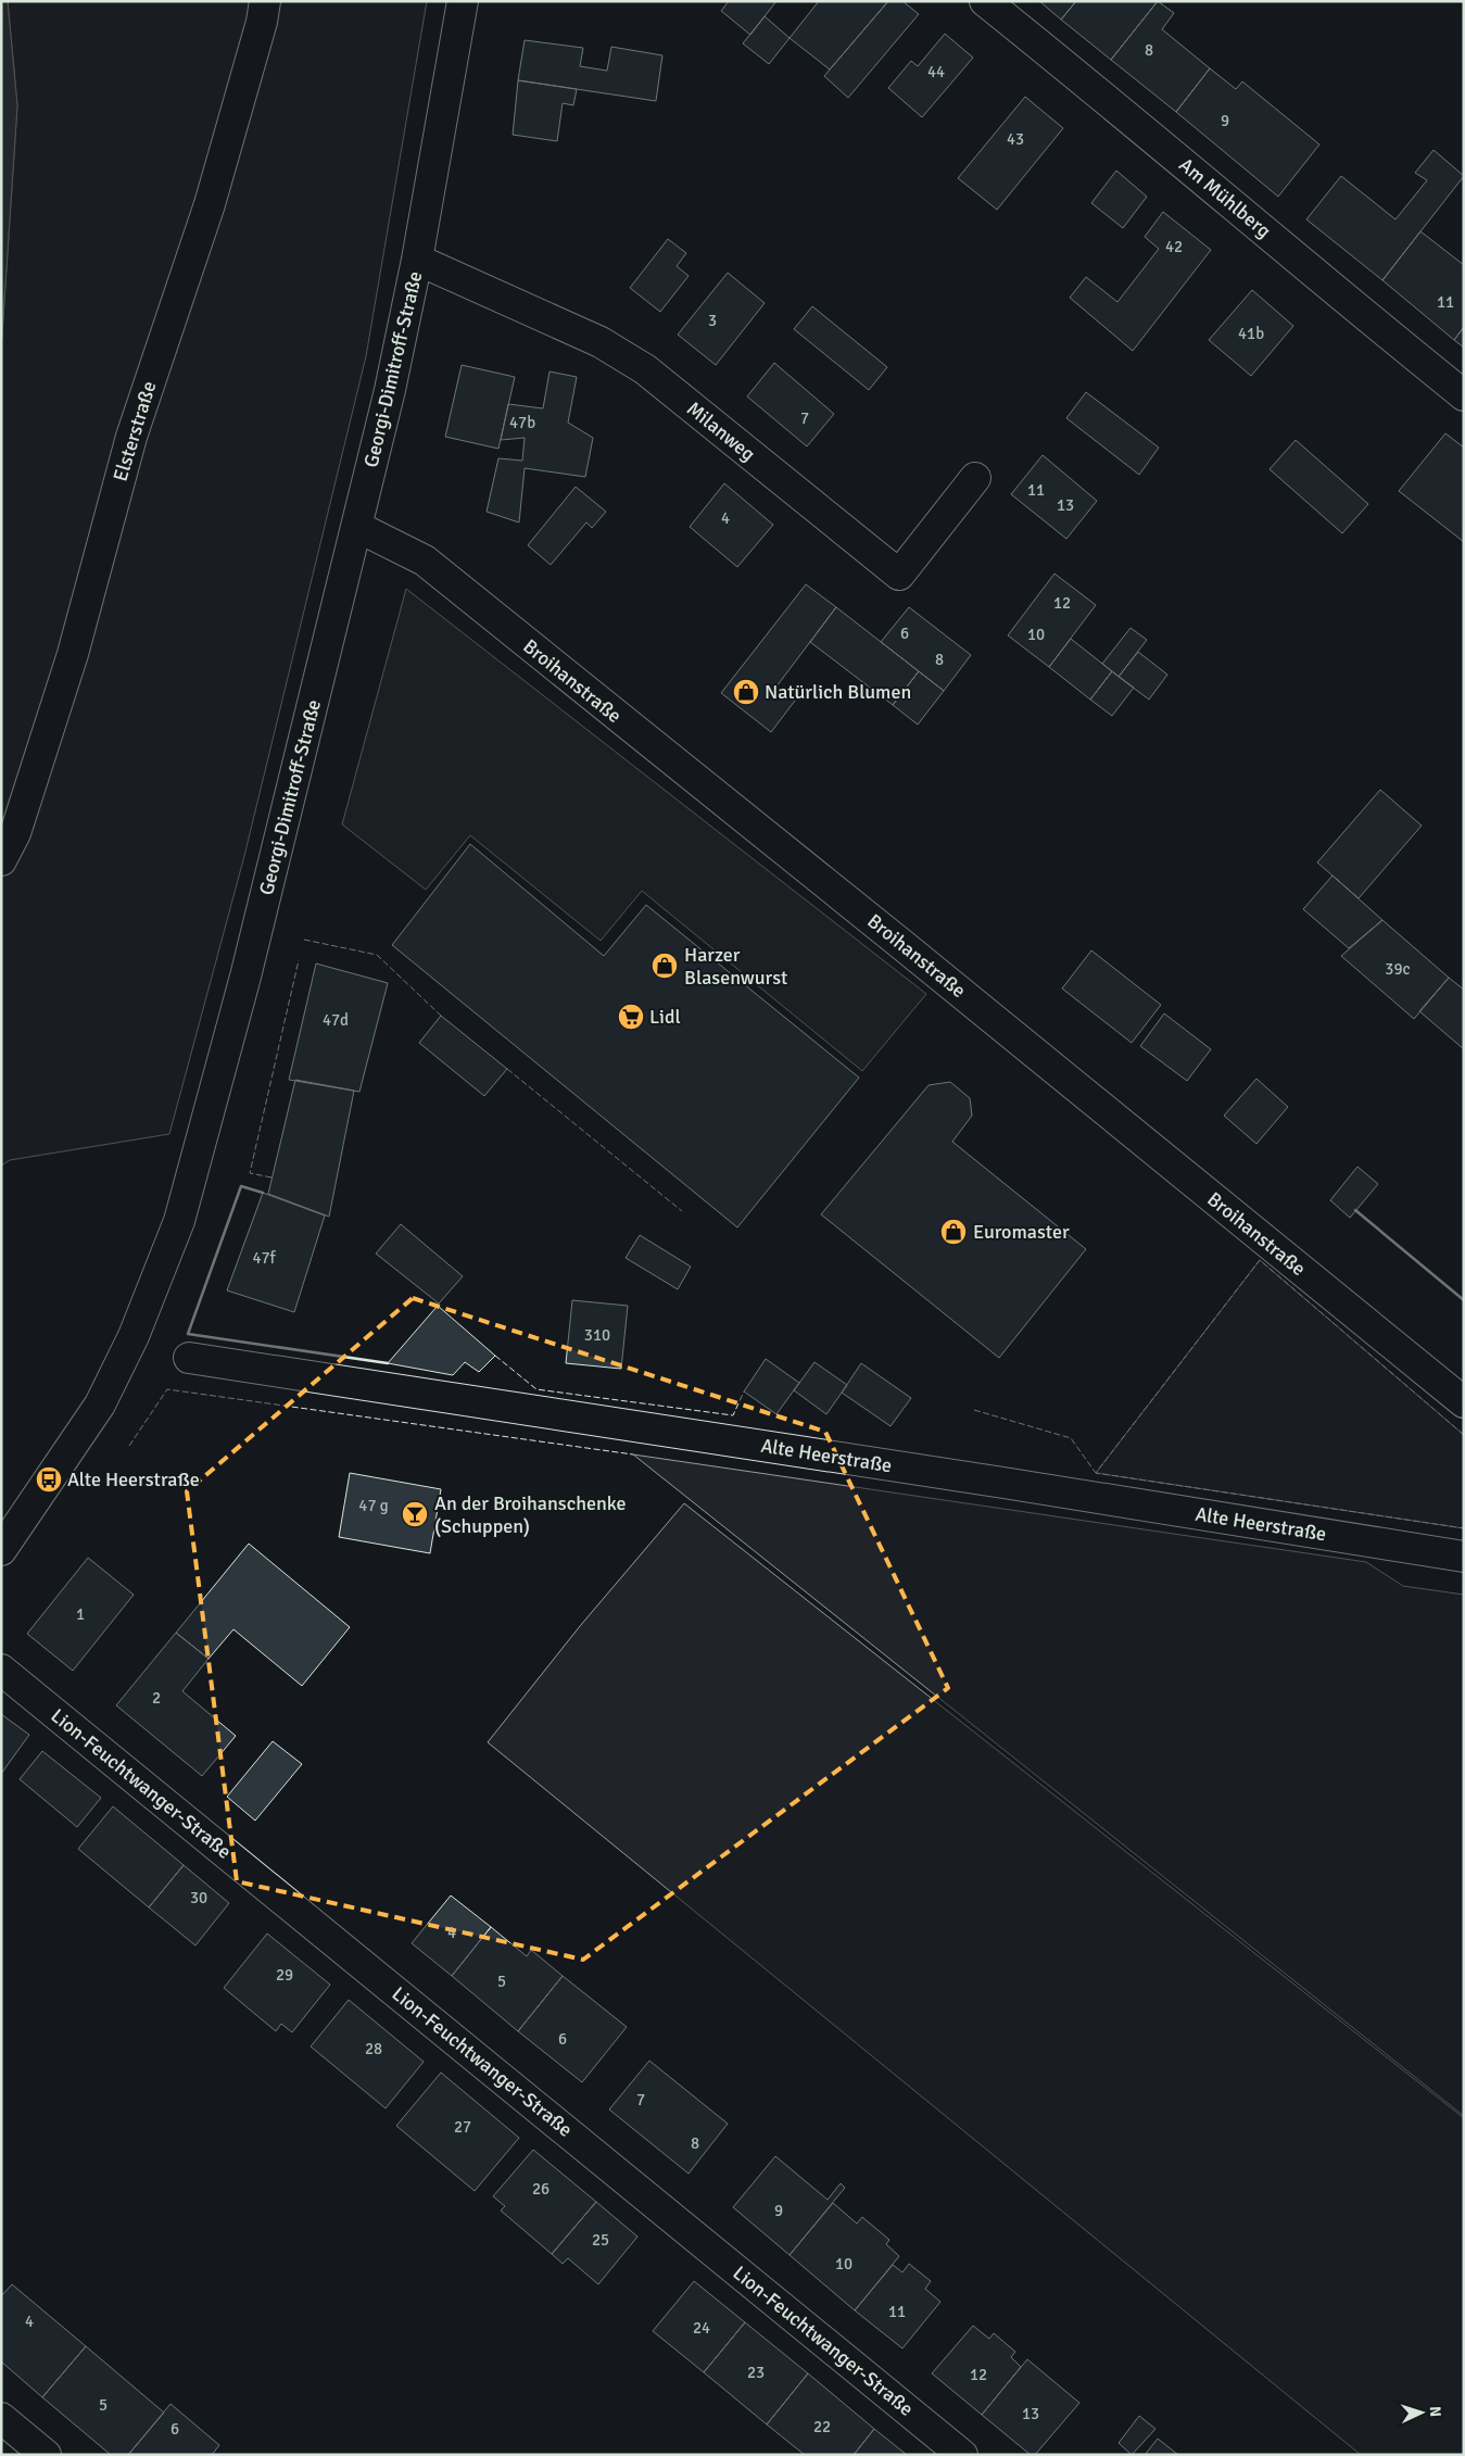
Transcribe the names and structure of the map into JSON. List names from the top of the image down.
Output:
{
  "streets": {
    "street": [
      "Am Mühlberg",
      "Georgi-Dimitroff-Straße",
      "Elsterstraße",
      "Milanweg",
      "Broihanstraße",
      "Alte Heerstraße",
      "Lion-Feuchtwanger-Straße"
    ]
  },
  "crossings": [
    ["Georgi-Dimitroff-Straße", "Milanweg"],
    ["Georgi-Dimitroff-Straße", "Broihanstraße"]
  ],
  "places": {
    "shop": ["Natürlich Blumen", "Harzer Blasenwurst", "Euromaster"],
    "supermarket": ["Lidl"],
    "bus stop": ["Alte Heerstraße"],
    "bar": ["An der Broihanschenke (Schuppen)"]
  },
  "house_numbers": [
    "8",
    "44",
    "9",
    "43",
    "42",
    "11",
    "3",
    "41b",
    "7",
    "47b",
    "11",
    "13",
    "4",
    "12",
    "6",
    "10",
    "8",
    "39c",
    "47d",
    "47f",
    "310",
    "47 g",
    "1",
    "2",
    "30",
    "4",
    "29",
    "5",
    "6",
    "28",
    "7",
    "27",
    "8",
    "26",
    "9",
    "25",
    "10",
    "11",
    "4",
    "24",
    "23",
    "12",
    "5",
    "13",
    "22",
    "6"
  ],
  "north": "right"
}
